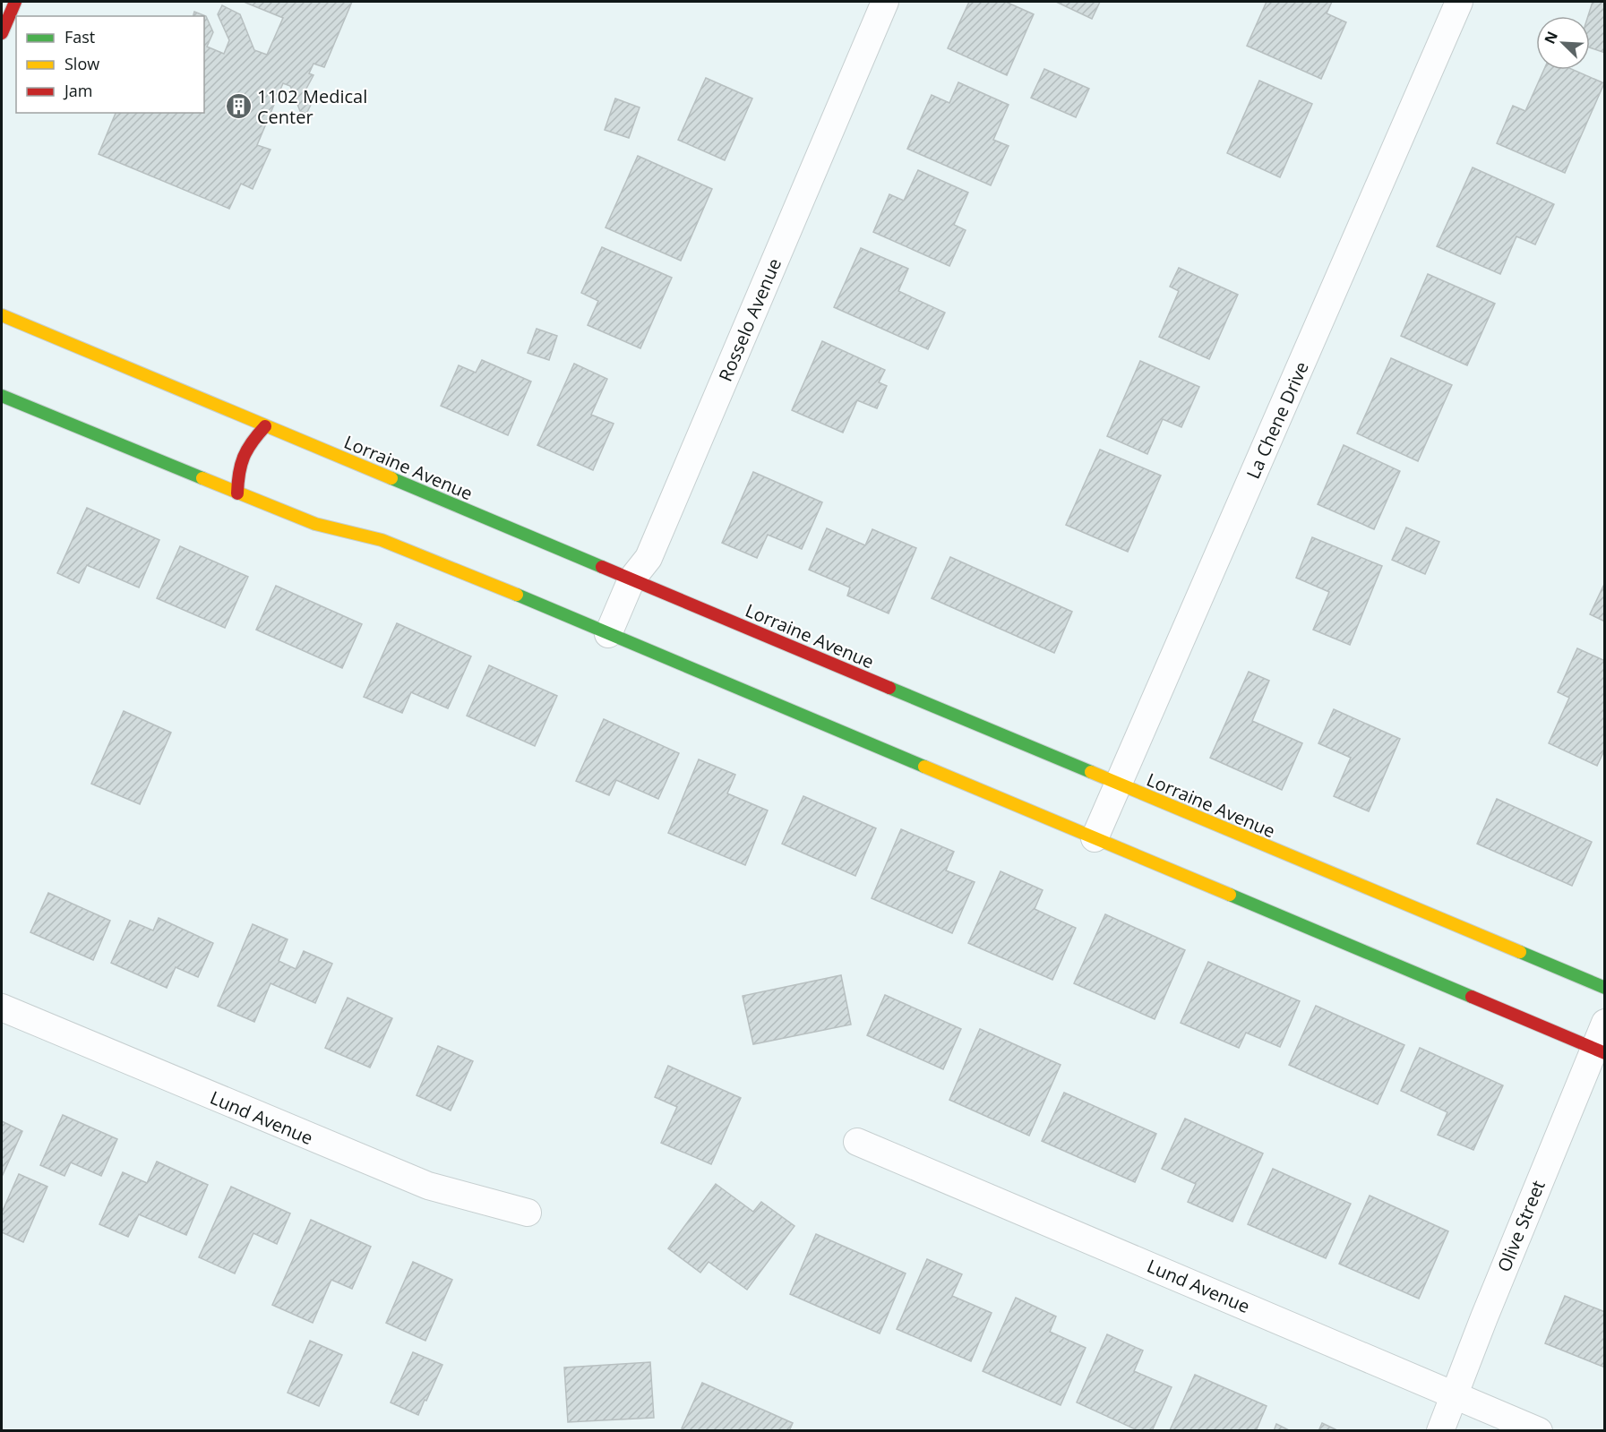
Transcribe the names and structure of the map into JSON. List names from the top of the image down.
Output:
{
  "streets": {
    "street": [
      "Rosselo Avenue",
      "La Chene Drive",
      "Lorraine Avenue",
      "Lund Avenue",
      "Olive Street"
    ]
  },
  "crossings": [
    ["Rosselo Avenue", "Lorraine Avenue"],
    ["La Chene Drive", "Lorraine Avenue"],
    ["Lund Avenue", "Olive Street"]
  ],
  "places": {
    "building": ["1102 Medical Center"]
  },
  "legend": ["Fast", "Slow", "Jam"],
  "north": "top left"
}
